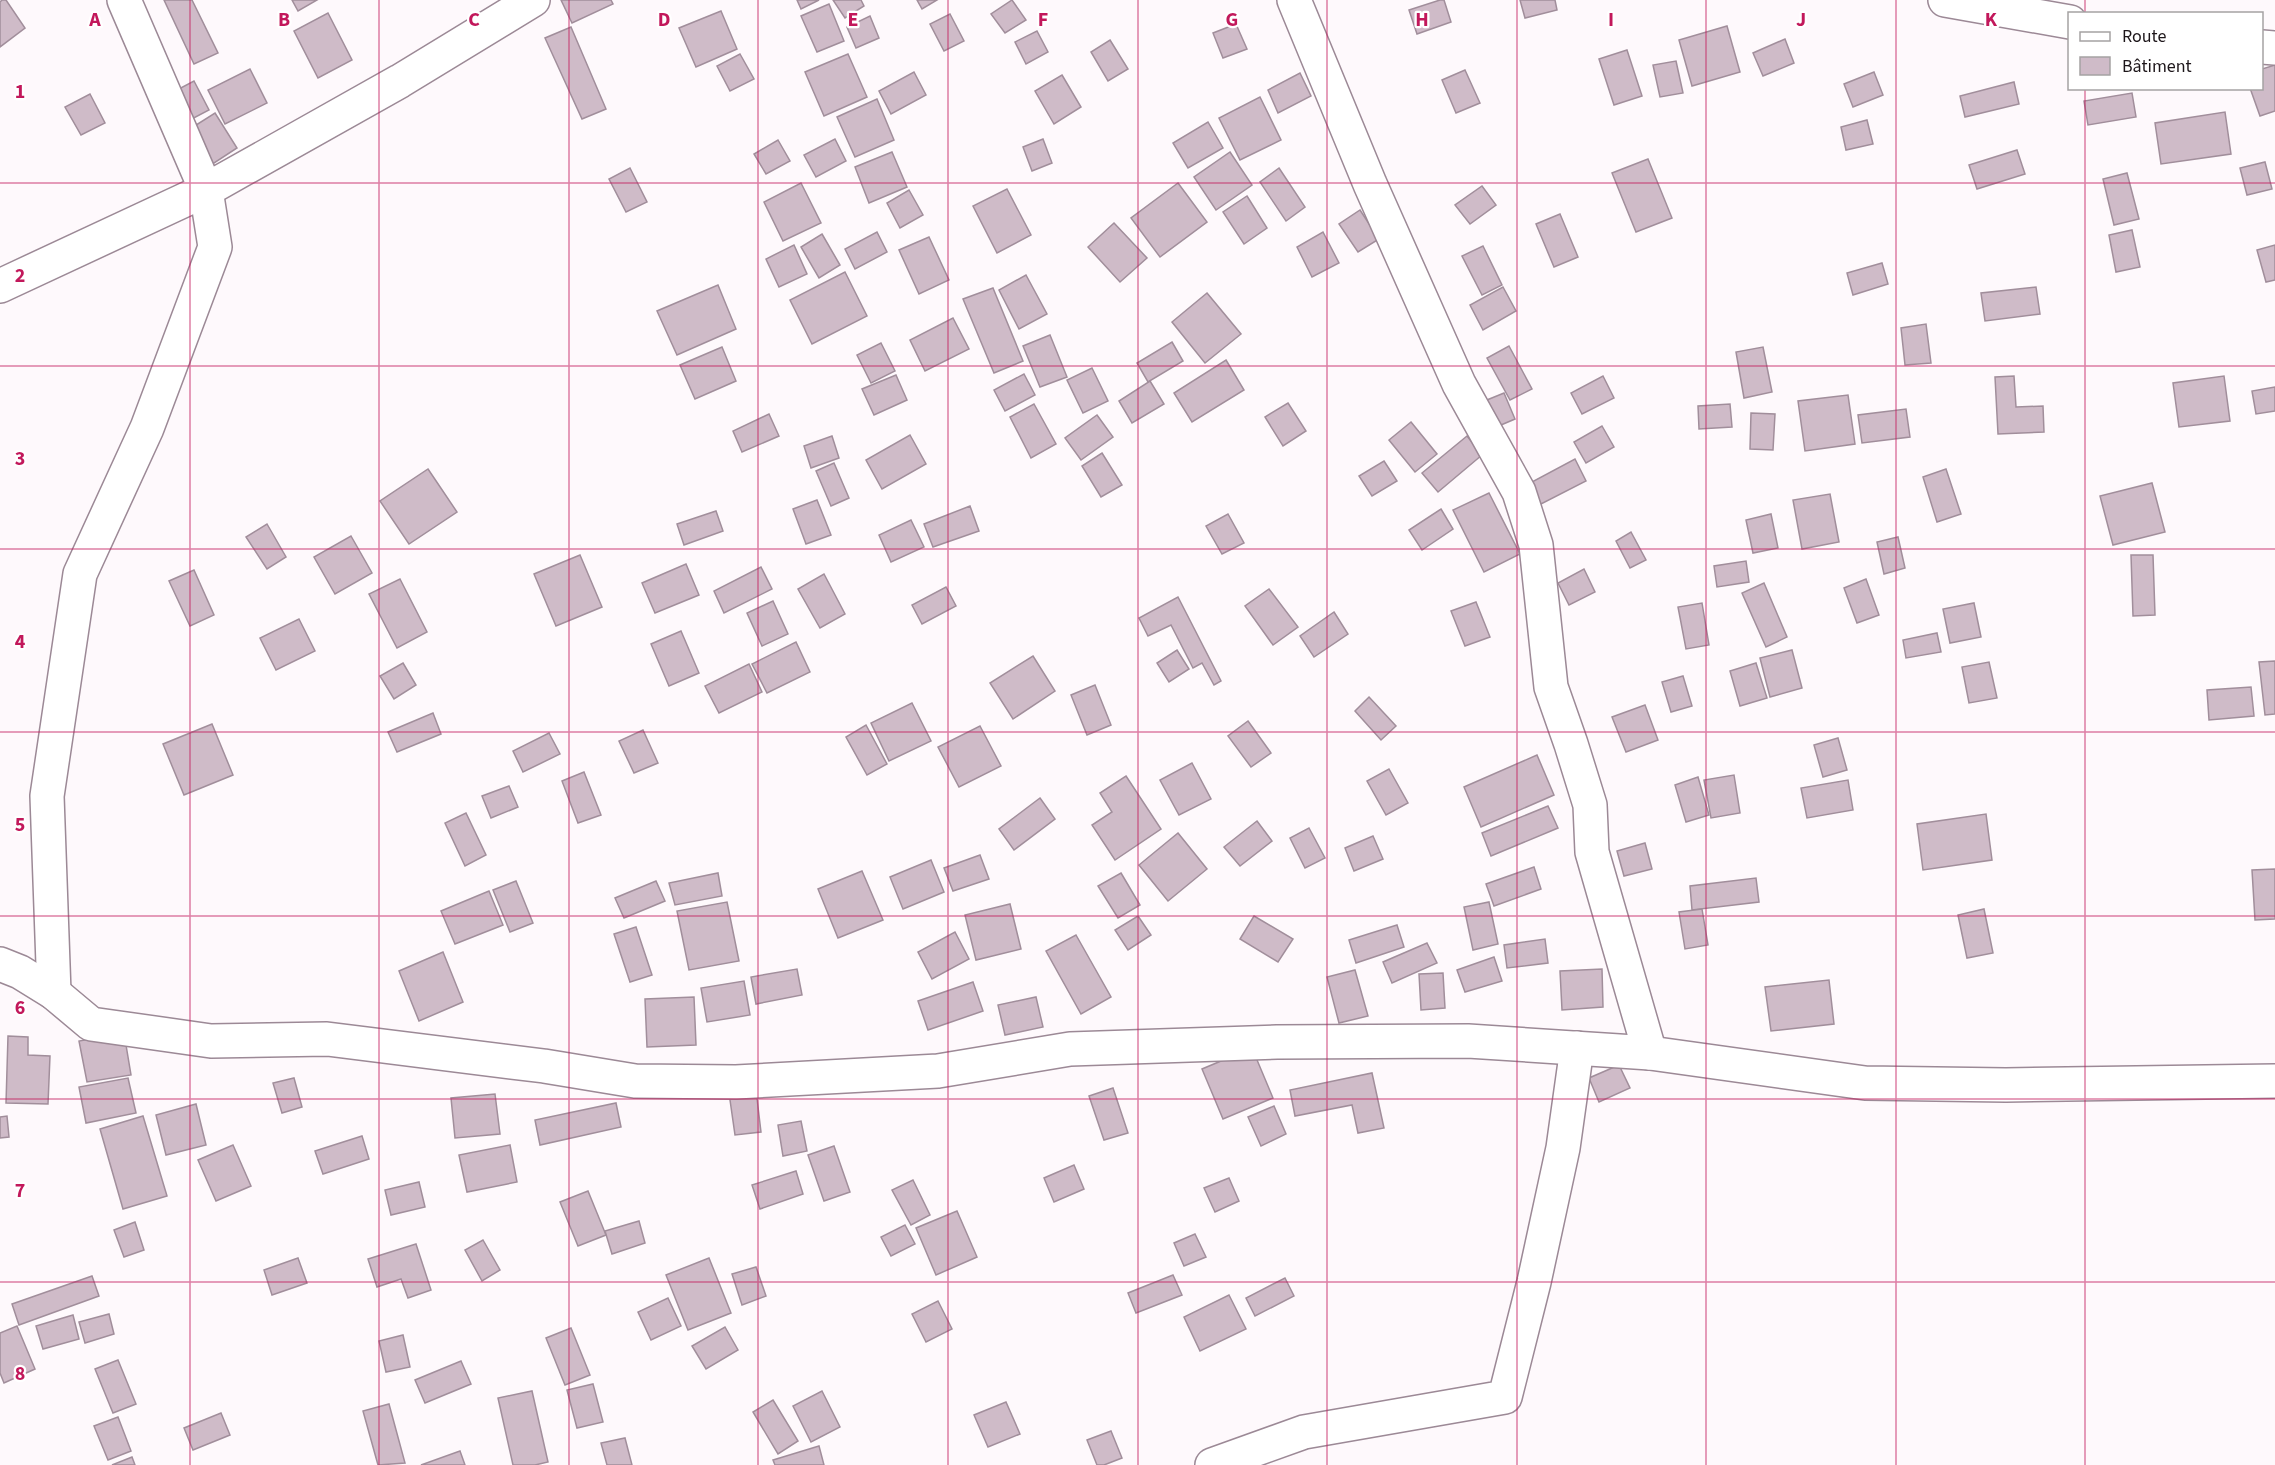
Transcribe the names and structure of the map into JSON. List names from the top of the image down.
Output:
{
  "legend": ["Route", "Bâtiment"],
  "grid": {
    "columns": [
      "A",
      "B",
      "C",
      "D",
      "E",
      "F",
      "G",
      "H",
      "I",
      "J",
      "K"
    ],
    "rows": [
      "1",
      "2",
      "3",
      "4",
      "5",
      "6",
      "7",
      "8"
    ]
  }
}
